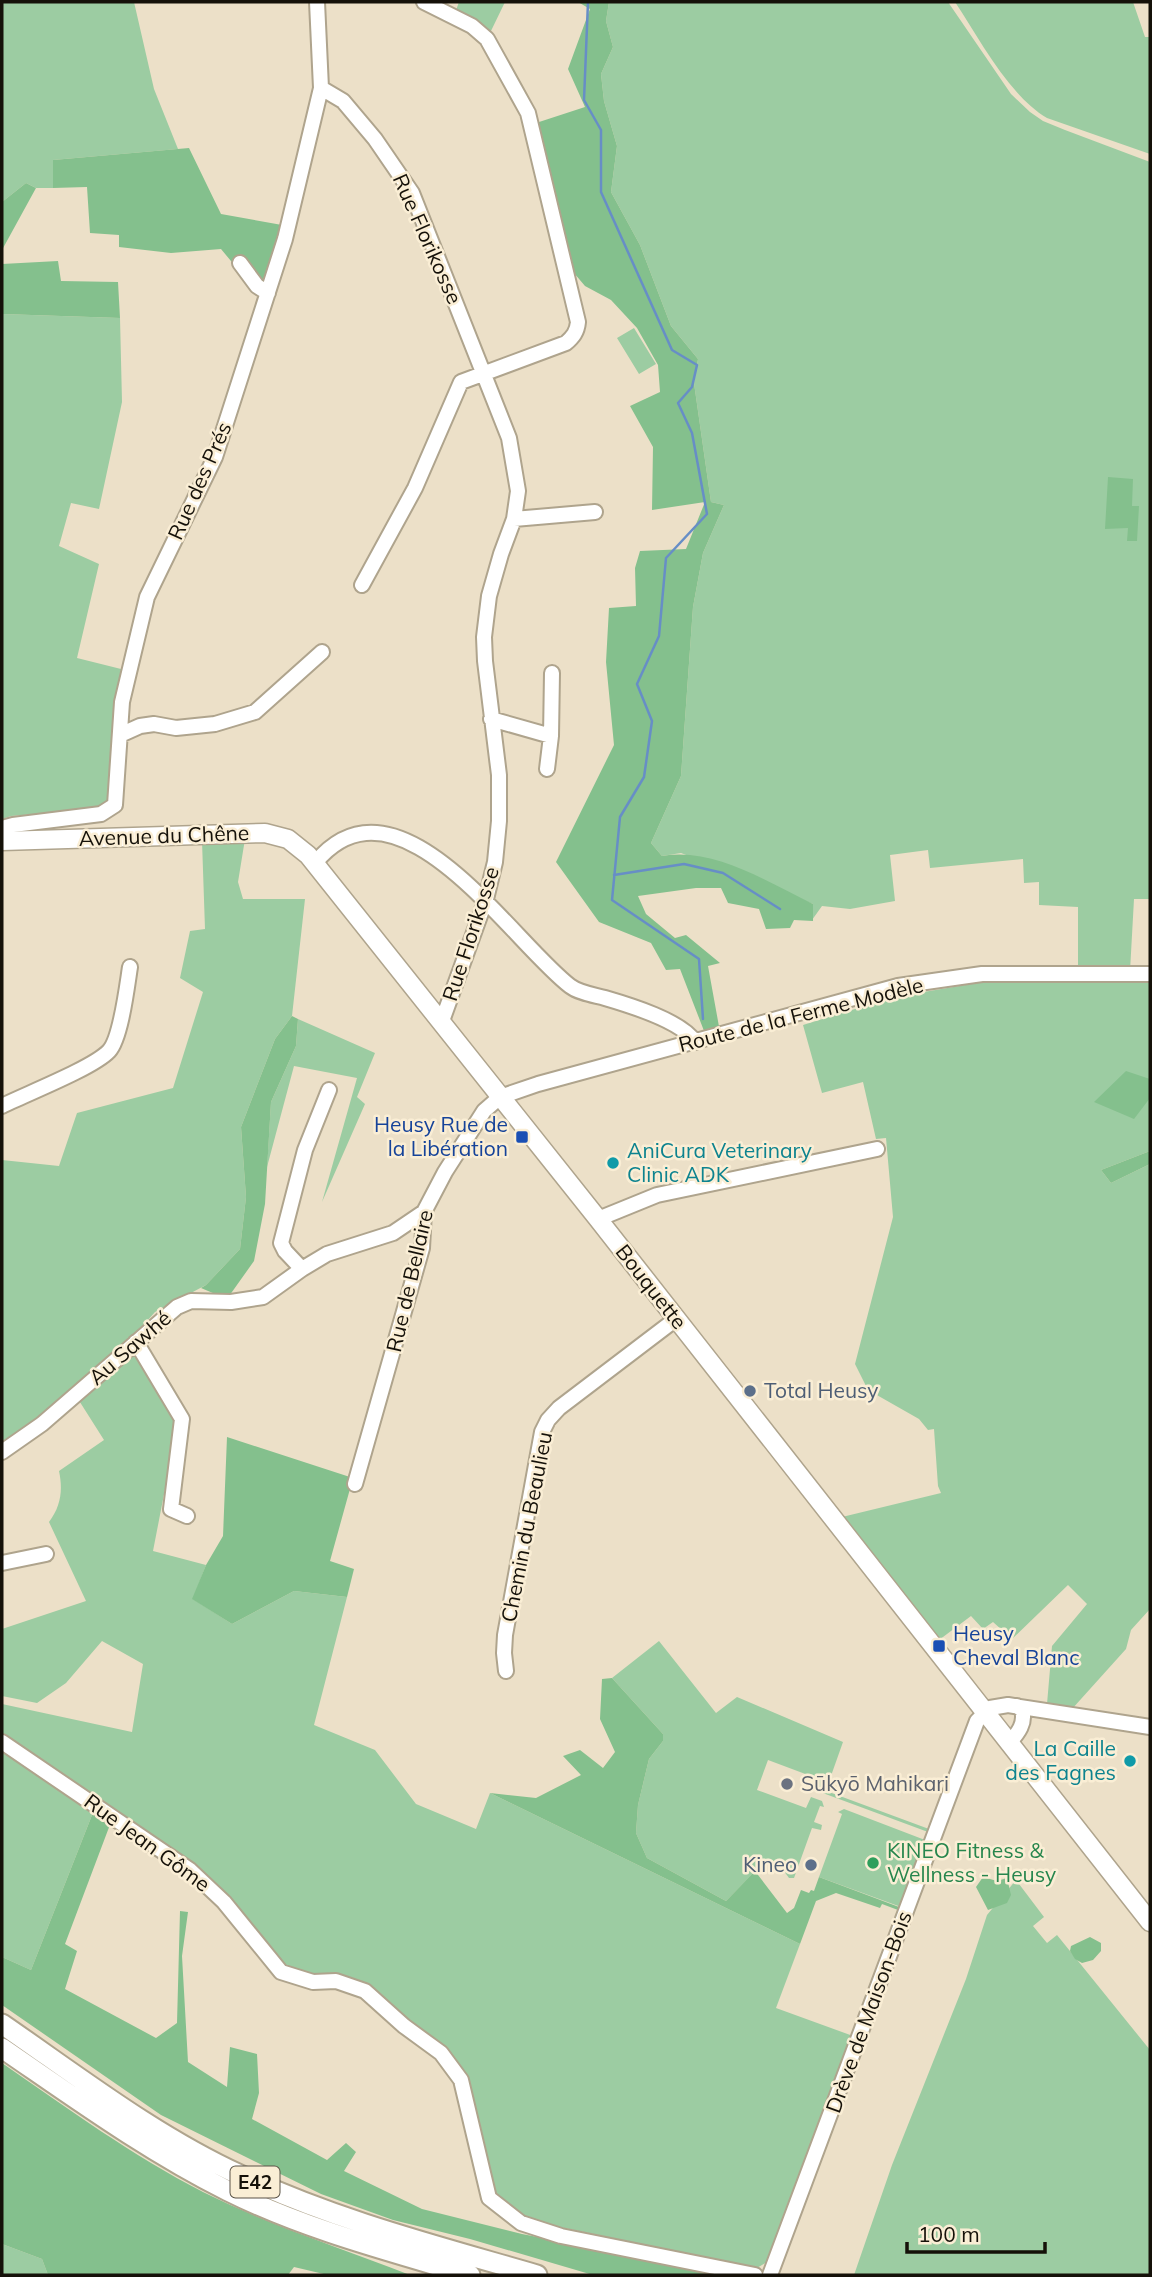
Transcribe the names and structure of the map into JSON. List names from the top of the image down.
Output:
{
  "streets": {
    "highway": ["E42"],
    "main road": ["Avenue du Chêne", "Bouquette"],
    "street": [
      "Rue Florikosse",
      "Rue des Prés",
      "Route de la Ferme Modèle",
      "Rue de Bellaire",
      "Au Sawhé",
      "Chemin du Beaulieu",
      "Rue Jean Gôme",
      "Drève de Maison-Bois"
    ]
  },
  "crossings": [
    ["Rue Florikosse", "Rue des Prés"],
    ["Rue Florikosse", "Bouquette"],
    ["Avenue du Chêne", "Bouquette"],
    ["Route de la Ferme Modèle", "Rue de Bellaire"],
    ["Route de la Ferme Modèle", "Bouquette"],
    ["Rue de Bellaire", "Bouquette"],
    ["Rue de Bellaire", "Au Sawhé"],
    ["Bouquette", "Chemin du Beaulieu"],
    ["Bouquette", "Drève de Maison-Bois"]
  ],
  "places": {
    "transit": ["Heusy Rue de la Libération", "Heusy Cheval Blanc"],
    "other": [
      "AniCura Veterinary Clinic ADK",
      "Total Heusy",
      "La Caille des Fagnes",
      "Sūkyō Mahikari",
      "KINEO Fitness & Wellness - Heusy",
      "Kineo"
    ]
  },
  "scale_bar": "100 m"
}
